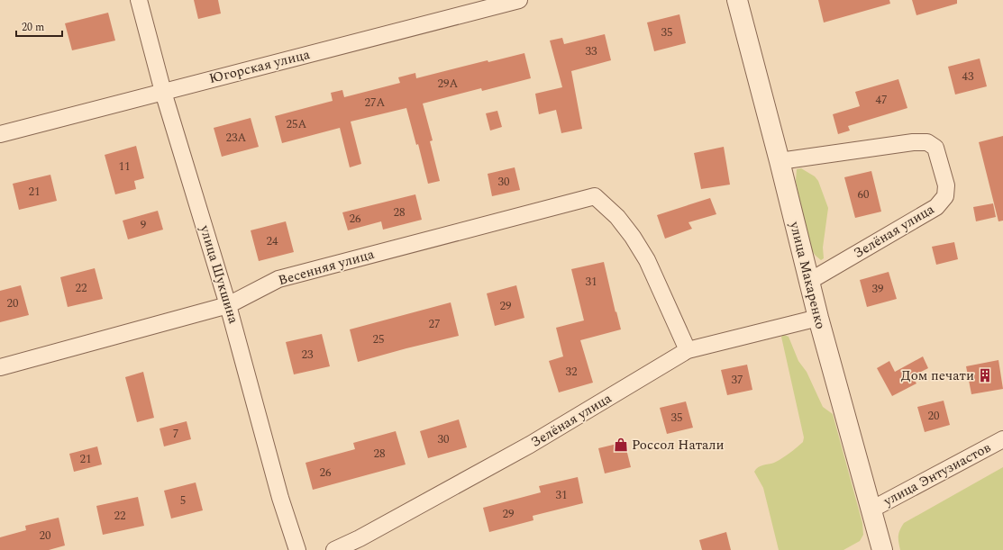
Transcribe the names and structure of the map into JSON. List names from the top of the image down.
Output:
{
  "streets": {
    "street": [
      "Югорская улица",
      "Зелёная улица",
      "Весенняя улица",
      "улица Шукшина",
      "улица Макаренко",
      "улица Энтузиастов"
    ]
  },
  "crossings": [
    ["Югорская улица", "улица Шукшина"],
    ["Зелёная улица", "Весенняя улица"],
    ["Зелёная улица", "улица Макаренко"],
    ["Весенняя улица", "улица Шукшина"],
    ["улица Макаренко", "улица Энтузиастов"]
  ],
  "places": {
    "building": ["Дом печати"],
    "shop": ["Россол Натали"]
  },
  "house_numbers": [
    "35",
    "33",
    "43",
    "29А",
    "47",
    "27А",
    "25А",
    "23А",
    "11",
    "30",
    "21",
    "60",
    "28",
    "26",
    "9",
    "24",
    "31",
    "22",
    "39",
    "20",
    "29",
    "27",
    "25",
    "23",
    "32",
    "37",
    "20",
    "35",
    "7",
    "30",
    "28",
    "21",
    "26",
    "31",
    "5",
    "29",
    "22",
    "20"
  ],
  "scale_bar": "20 m"
}
